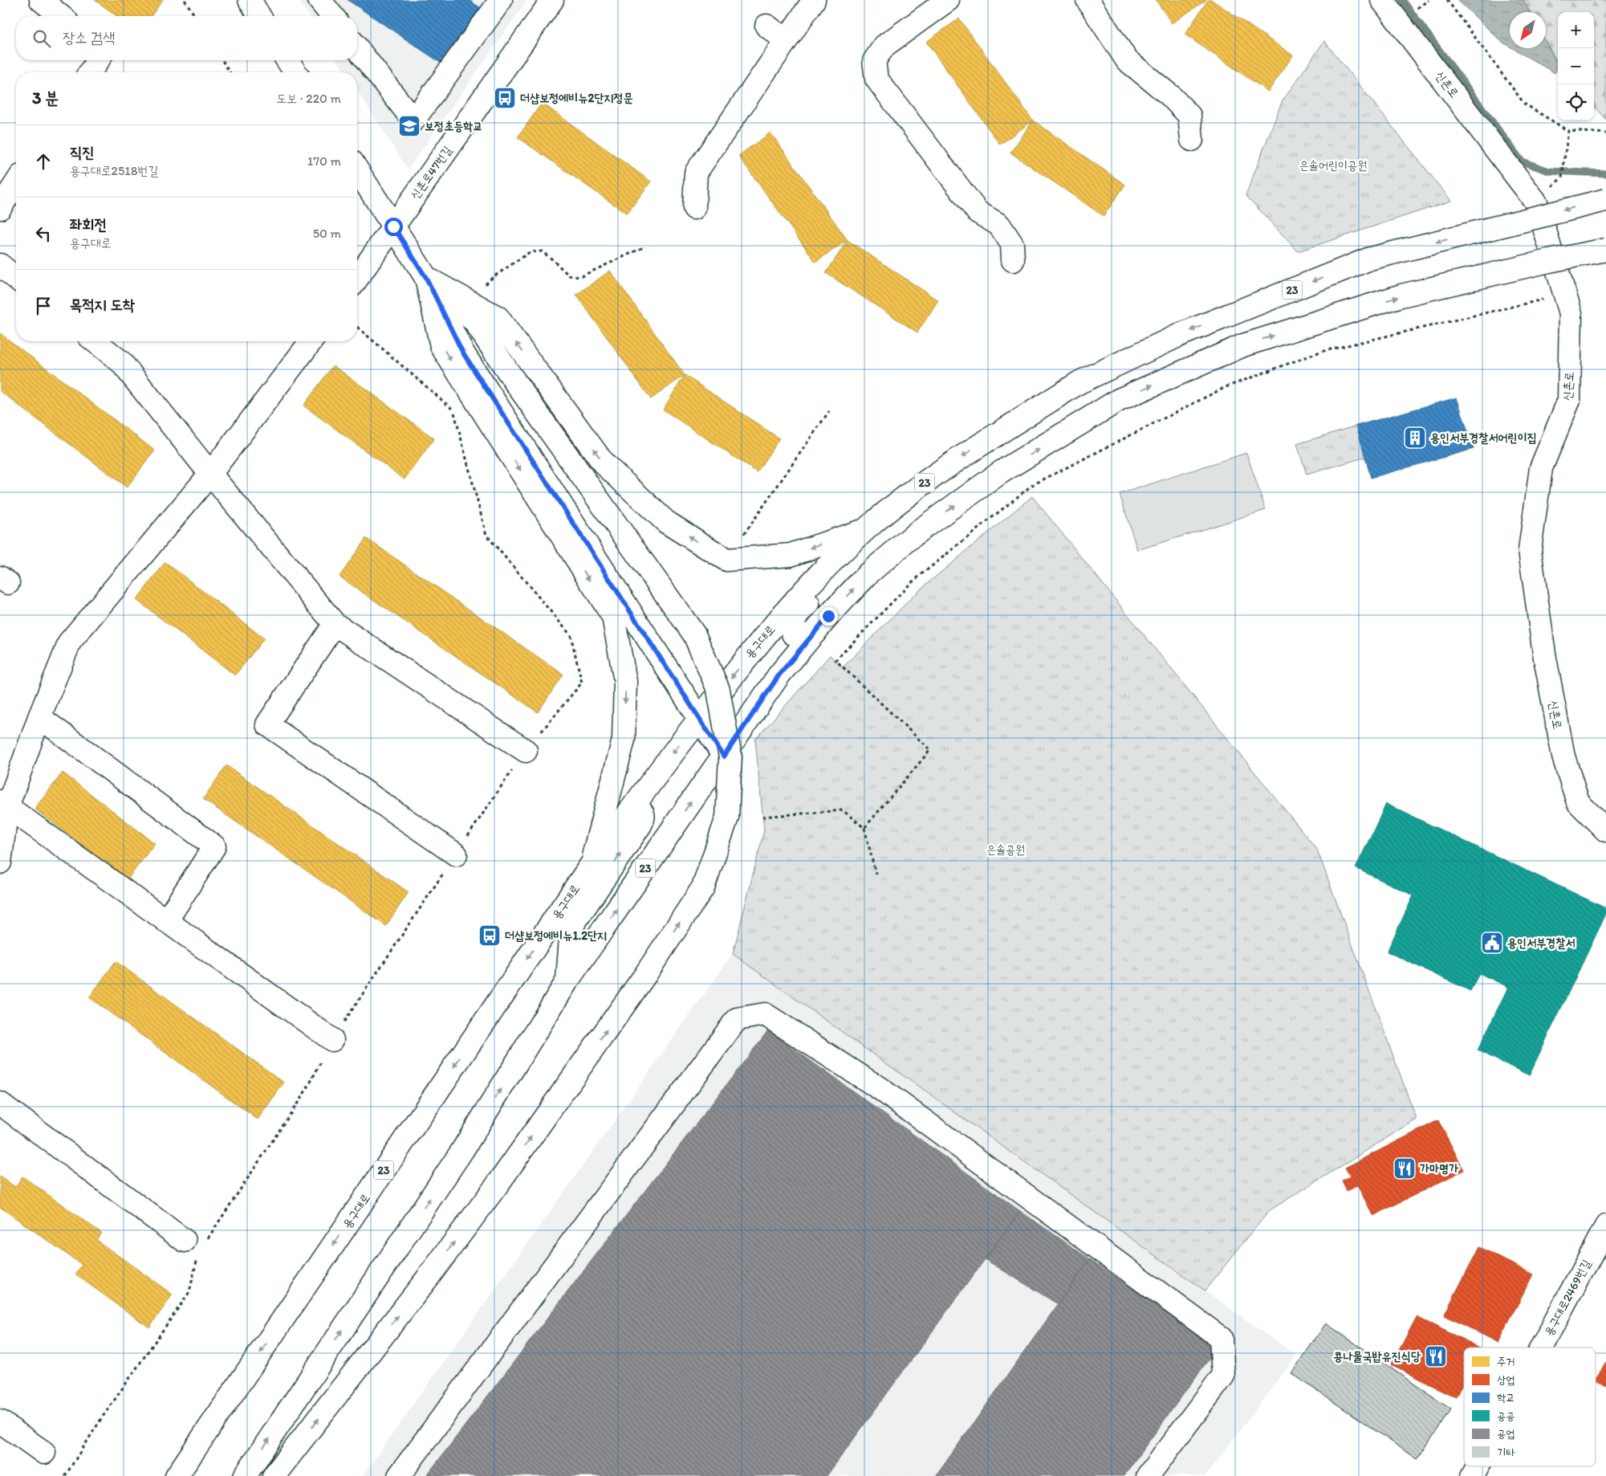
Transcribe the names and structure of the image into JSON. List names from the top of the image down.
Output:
{
  "streets": {
    "main road": [
      "신촌로",
      "신촌로47번길",
      "23",
      "용구대로",
      "용구대로2469번길"
    ]
  },
  "parks": ["은솔어린이공원", "은솔공원"],
  "places": {
    "bus stop": ["더샵보정에비뉴2단지정문", "더샵보정에비뉴1.2단지"],
    "school or university": ["보정초등학교"],
    "building": ["용인서부경찰서어린이집"],
    "public building": ["용인서부경찰서"],
    "restaurant": ["가마명가", "콩나물국밥유진식당"]
  },
  "legend": [
    "주거",
    "상업",
    "학교",
    "공공",
    "공업",
    "기타"
  ],
  "north": "bottom left",
  "page": {
    "map_buttons": ["+", "−"],
    "search": "장소 검색",
    "heading": ["3 분", "도보 · 220 m"],
    "list": [
      ["직진", "용구대로2518번길", "170 m"],
      ["좌회전", "용구대로", "50 m"],
      "목적지 도착"
    ]
  }
}
